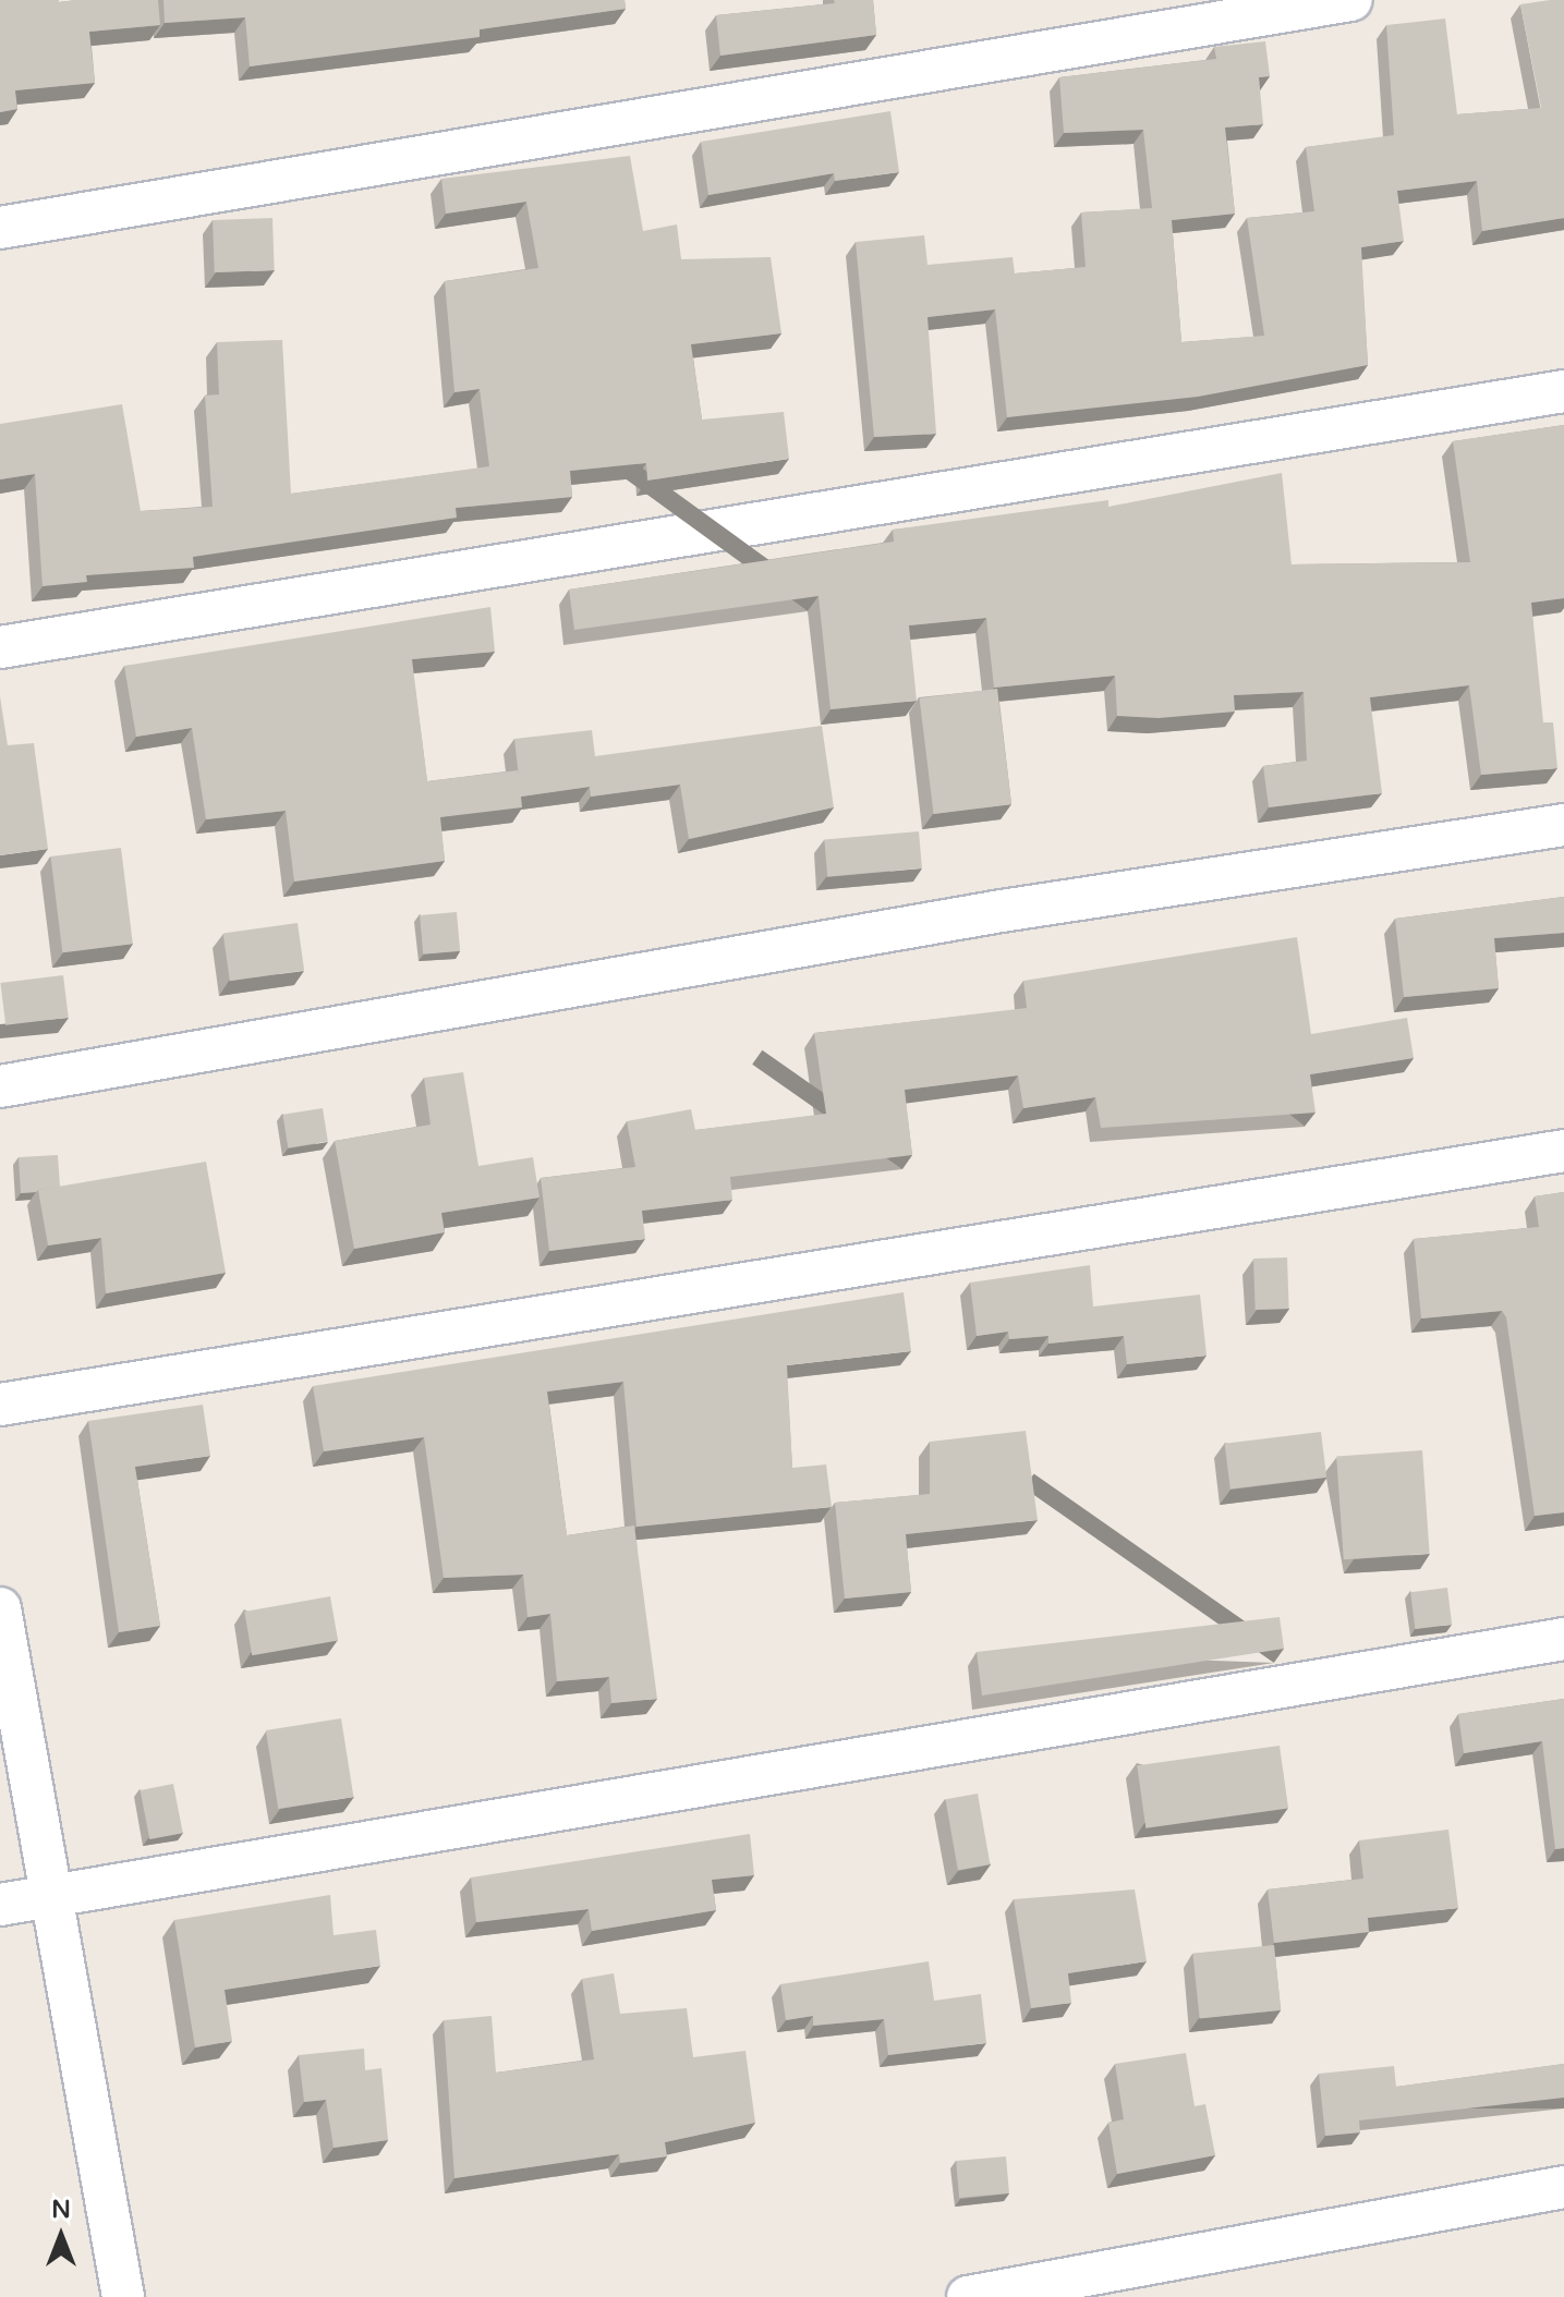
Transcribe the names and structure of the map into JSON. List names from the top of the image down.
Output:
{
  "north": "top"
}
